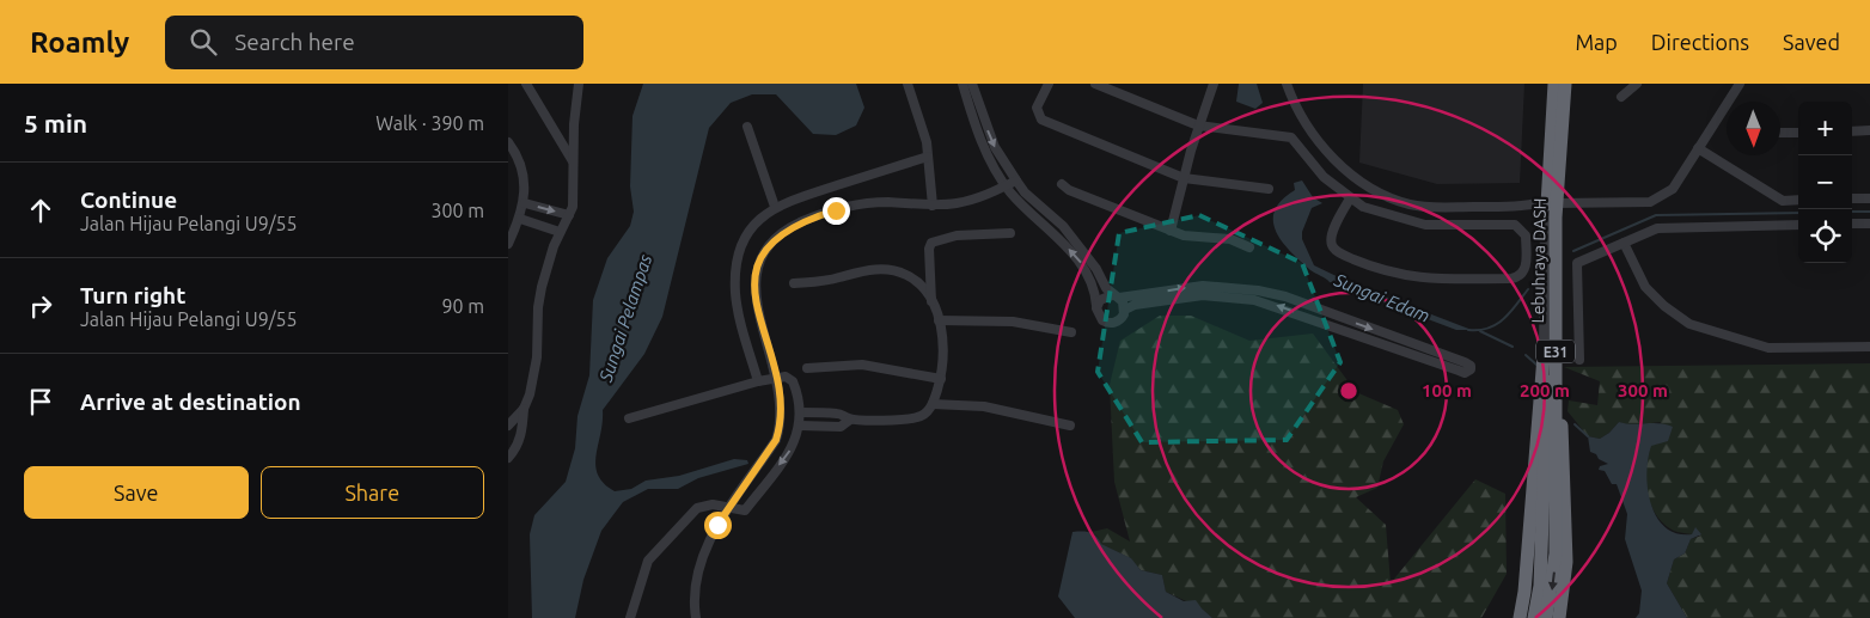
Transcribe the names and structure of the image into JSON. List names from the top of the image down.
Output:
{
  "streets": {
    "highway": ["Lebuhraya DASH", "E31"]
  },
  "water": ["Sungai Edam", "Sungai Pelampas"],
  "north": "bottom",
  "page": {
    "header": "Roamly",
    "search": "Search here",
    "nav": ["Map", "Directions", "Saved"],
    "heading": ["5 min", "Walk · 390 m"],
    "map_buttons": ["+", "−"],
    "list": [
      ["Continue", "Jalan Hijau Pelangi U9/55", "300 m"],
      ["Turn right", "Jalan Hijau Pelangi U9/55", "90 m"],
      "Arrive at destination"
    ],
    "buttons": ["Save", "Share"]
  },
  "rings": ["100 m", "200 m", "300 m"]
}
